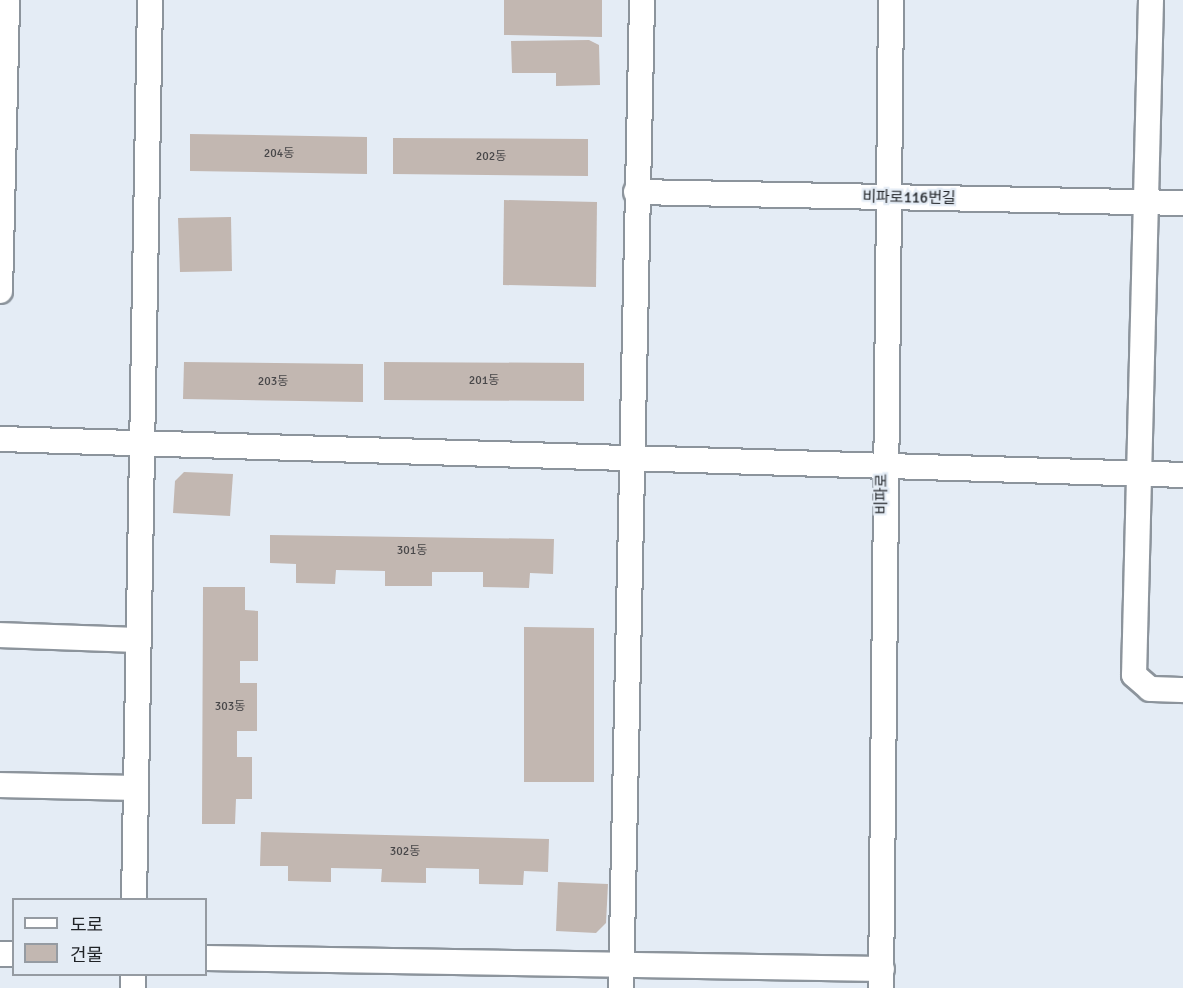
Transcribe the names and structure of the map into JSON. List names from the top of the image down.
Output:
{
  "streets": {
    "street": ["비파로116번길", "비파로"]
  },
  "crossings": [
    ["비파로116번길", "비파로"]
  ],
  "house_numbers": [
    "204동",
    "202동",
    "201동",
    "203동",
    "301동",
    "303동",
    "302동"
  ],
  "legend": ["도로", "건물"]
}
